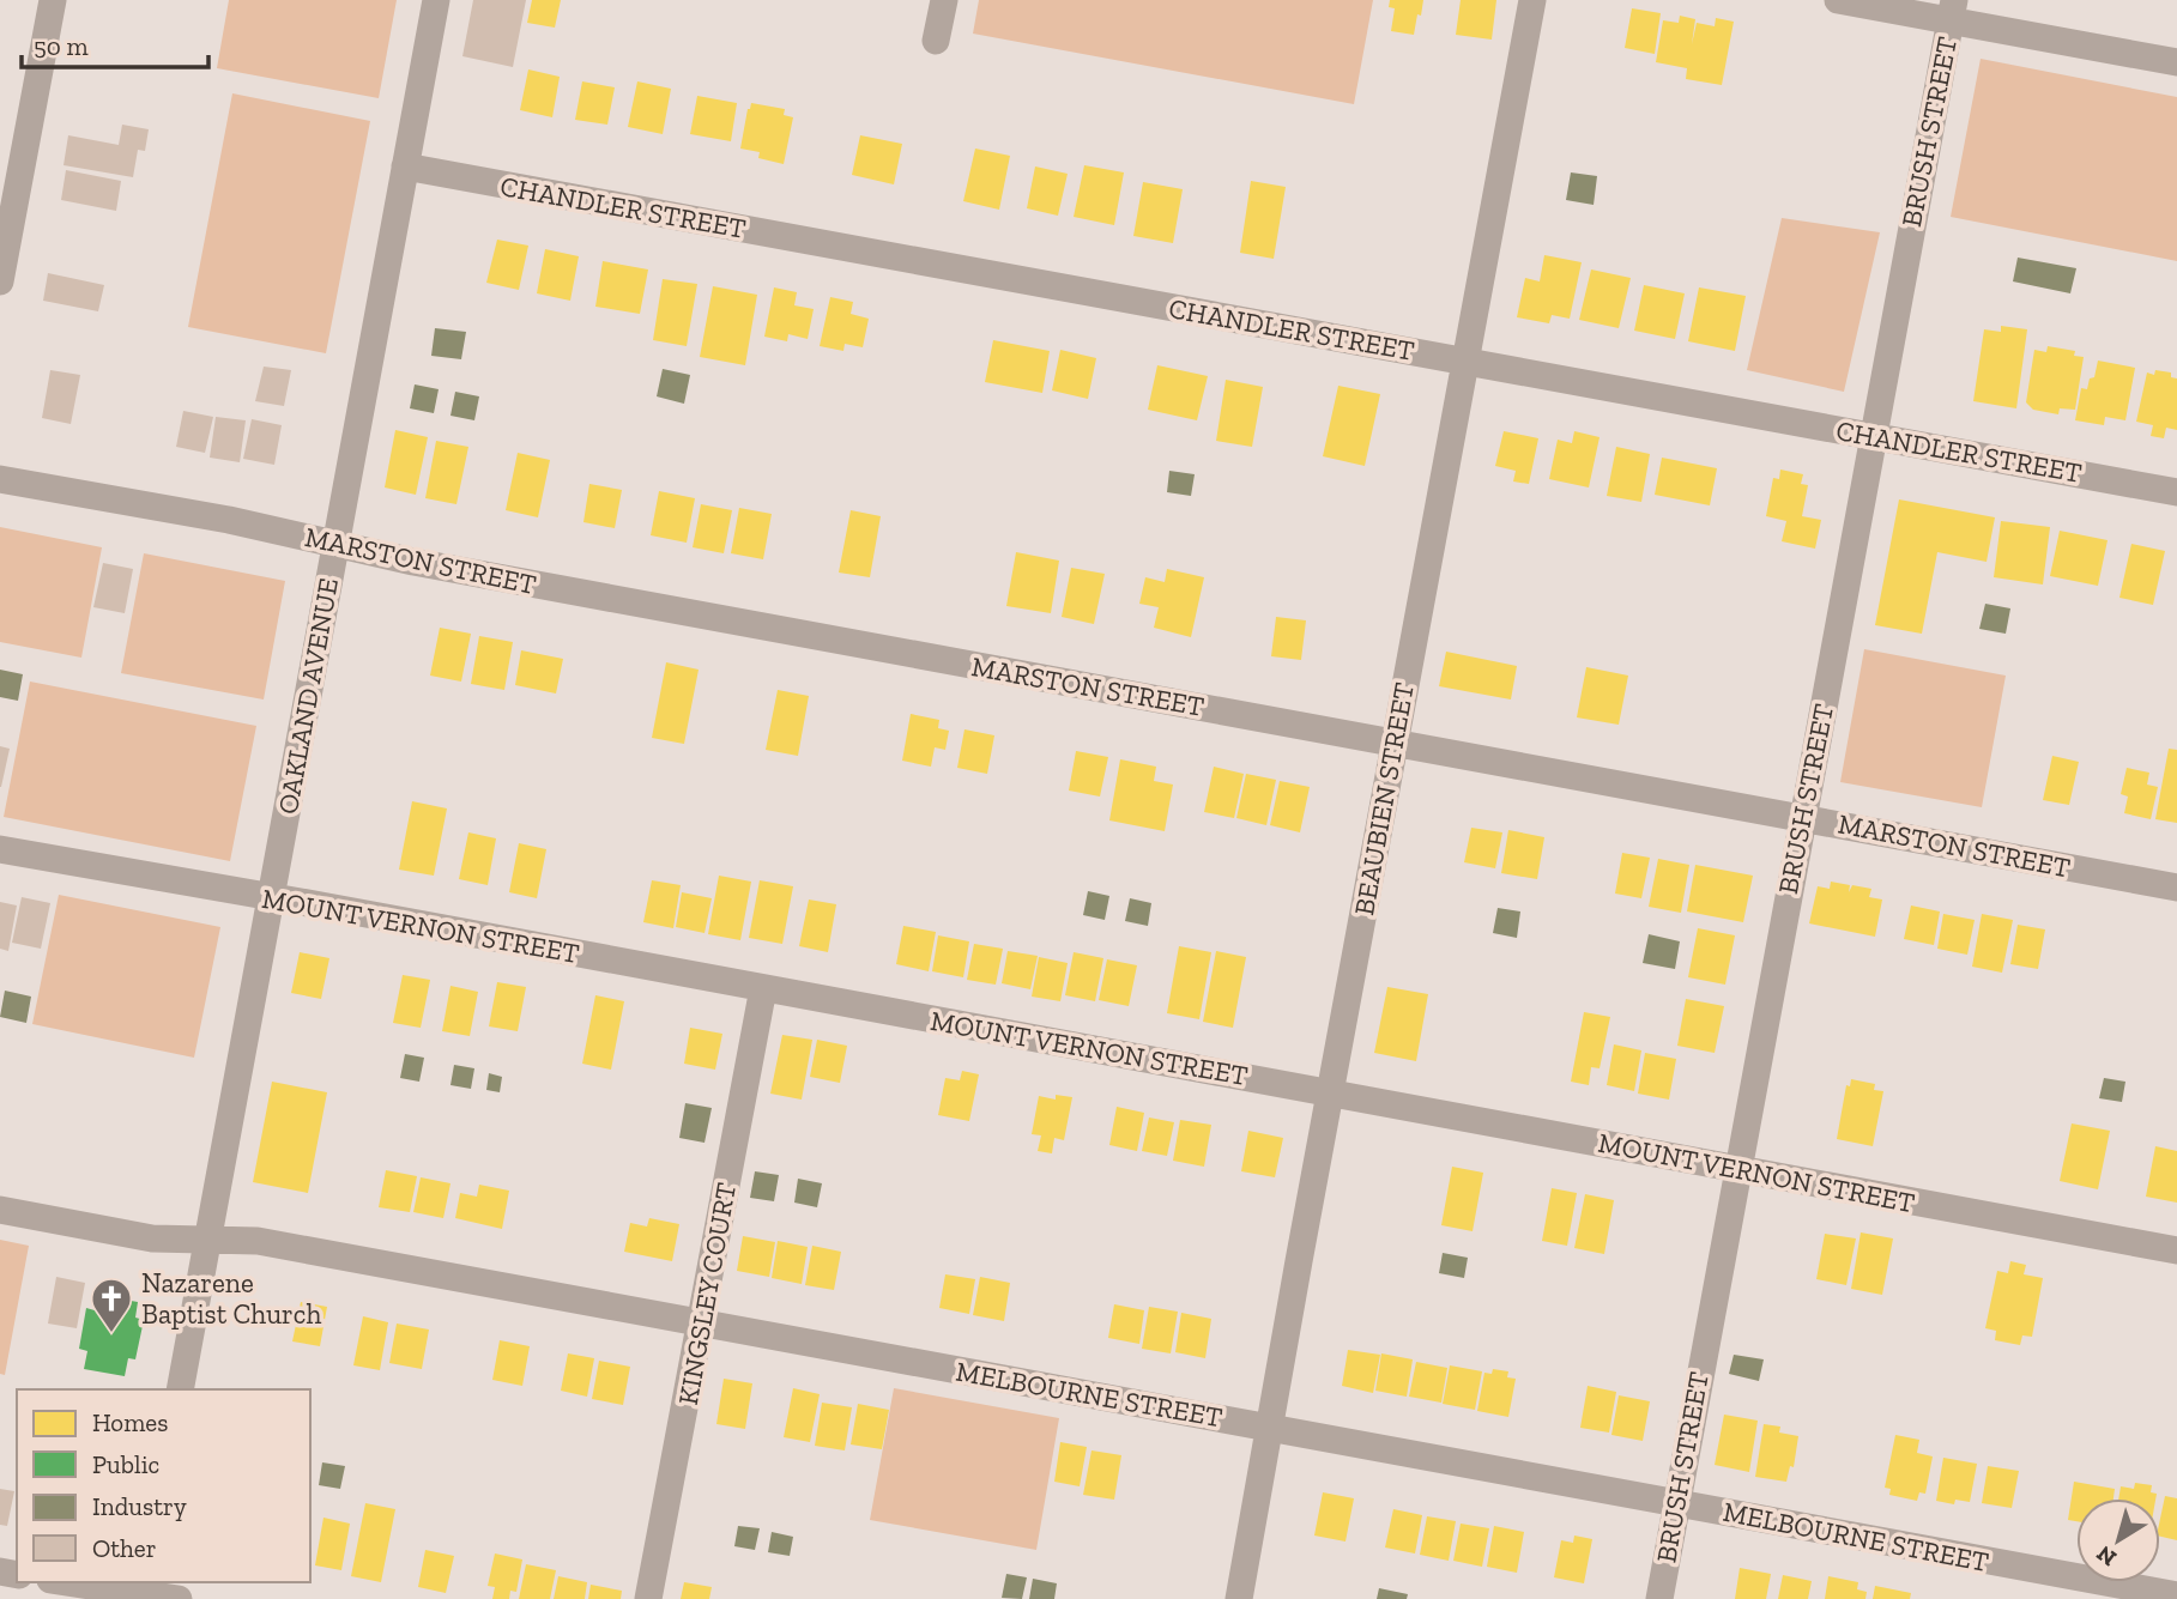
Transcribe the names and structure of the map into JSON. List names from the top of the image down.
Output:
{
  "streets": {
    "street": [
      "BRUSH STREET",
      "CHANDLER STREET",
      "MARSTON STREET",
      "OAKLAND AVENUE",
      "BEAUBIEN STREET",
      "MOUNT VERNON STREET",
      "KINGSLEY COURT",
      "MELBOURNE STREET"
    ]
  },
  "crossings": [
    ["BRUSH STREET", "CHANDLER STREET"],
    ["BRUSH STREET", "MARSTON STREET"],
    ["BRUSH STREET", "MOUNT VERNON STREET"],
    ["BRUSH STREET", "MELBOURNE STREET"],
    ["CHANDLER STREET", "OAKLAND AVENUE"],
    ["CHANDLER STREET", "BEAUBIEN STREET"],
    ["MARSTON STREET", "OAKLAND AVENUE"],
    ["MARSTON STREET", "BEAUBIEN STREET"],
    ["OAKLAND AVENUE", "MOUNT VERNON STREET"],
    ["OAKLAND AVENUE", "MELBOURNE STREET"],
    ["BEAUBIEN STREET", "MOUNT VERNON STREET"],
    ["BEAUBIEN STREET", "MELBOURNE STREET"],
    ["MOUNT VERNON STREET", "KINGSLEY COURT"],
    ["KINGSLEY COURT", "MELBOURNE STREET"]
  ],
  "places": {
    "church": ["Nazarene Baptist Church"]
  },
  "legend": [
    "Homes",
    "Public",
    "Industry",
    "Other"
  ],
  "scale_bar": "50 m",
  "north": "bottom left"
}
